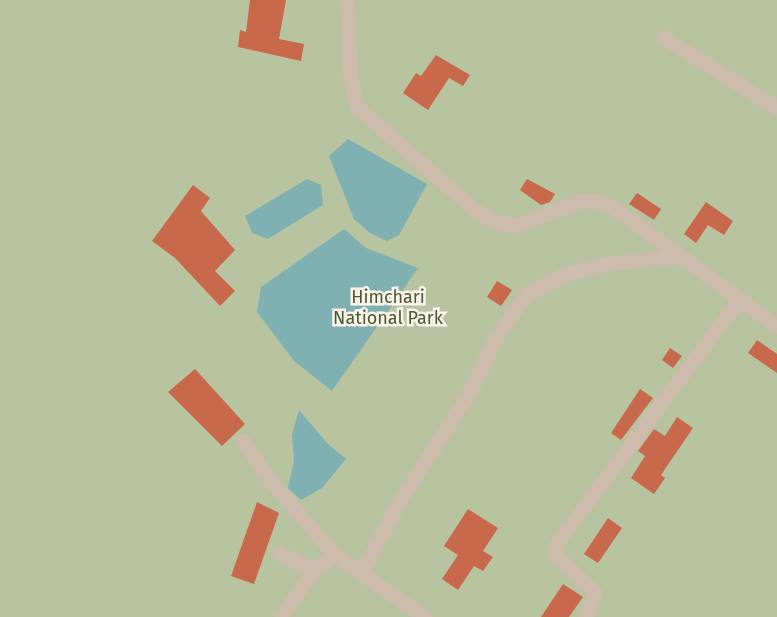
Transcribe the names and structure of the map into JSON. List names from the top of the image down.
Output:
{
  "parks": ["Himchari National Park"]
}
